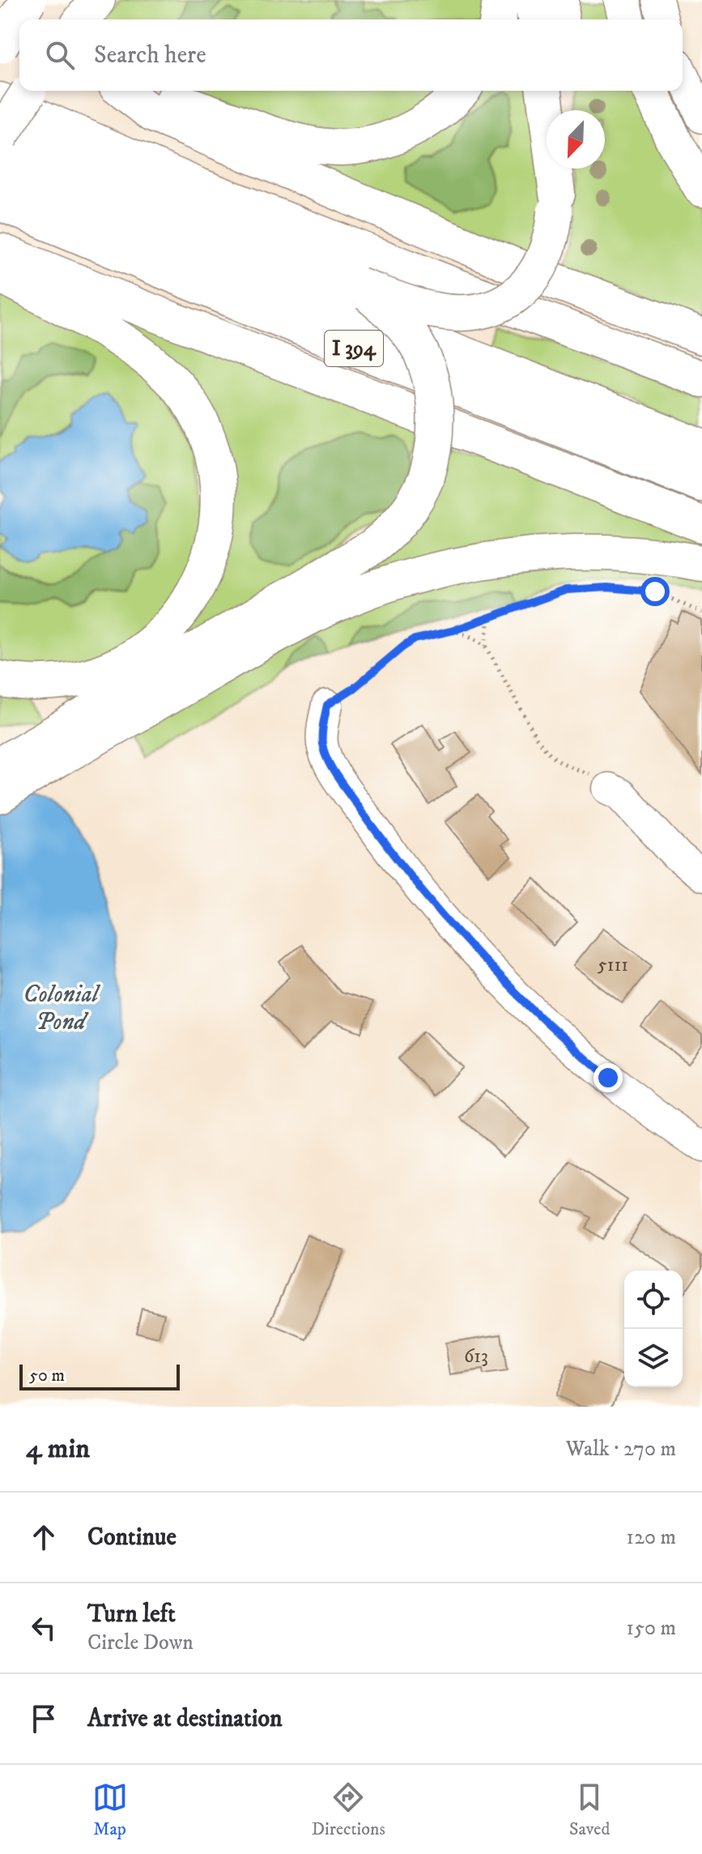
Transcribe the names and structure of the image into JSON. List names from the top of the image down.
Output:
{
  "streets": {
    "highway": ["I 394"]
  },
  "water": ["Colonial Pond"],
  "house_numbers": ["5111", "613"],
  "scale_bar": "50 m",
  "north": "bottom left",
  "page": {
    "search": "Search here",
    "scale": "50 m",
    "heading": ["4 min", "Walk · 270 m"],
    "list": [
      ["Continue", "120 m"],
      ["Turn left", "Circle Down", "150 m"],
      "Arrive at destination"
    ],
    "nav": ["Map", "Directions", "Saved"]
  }
}
